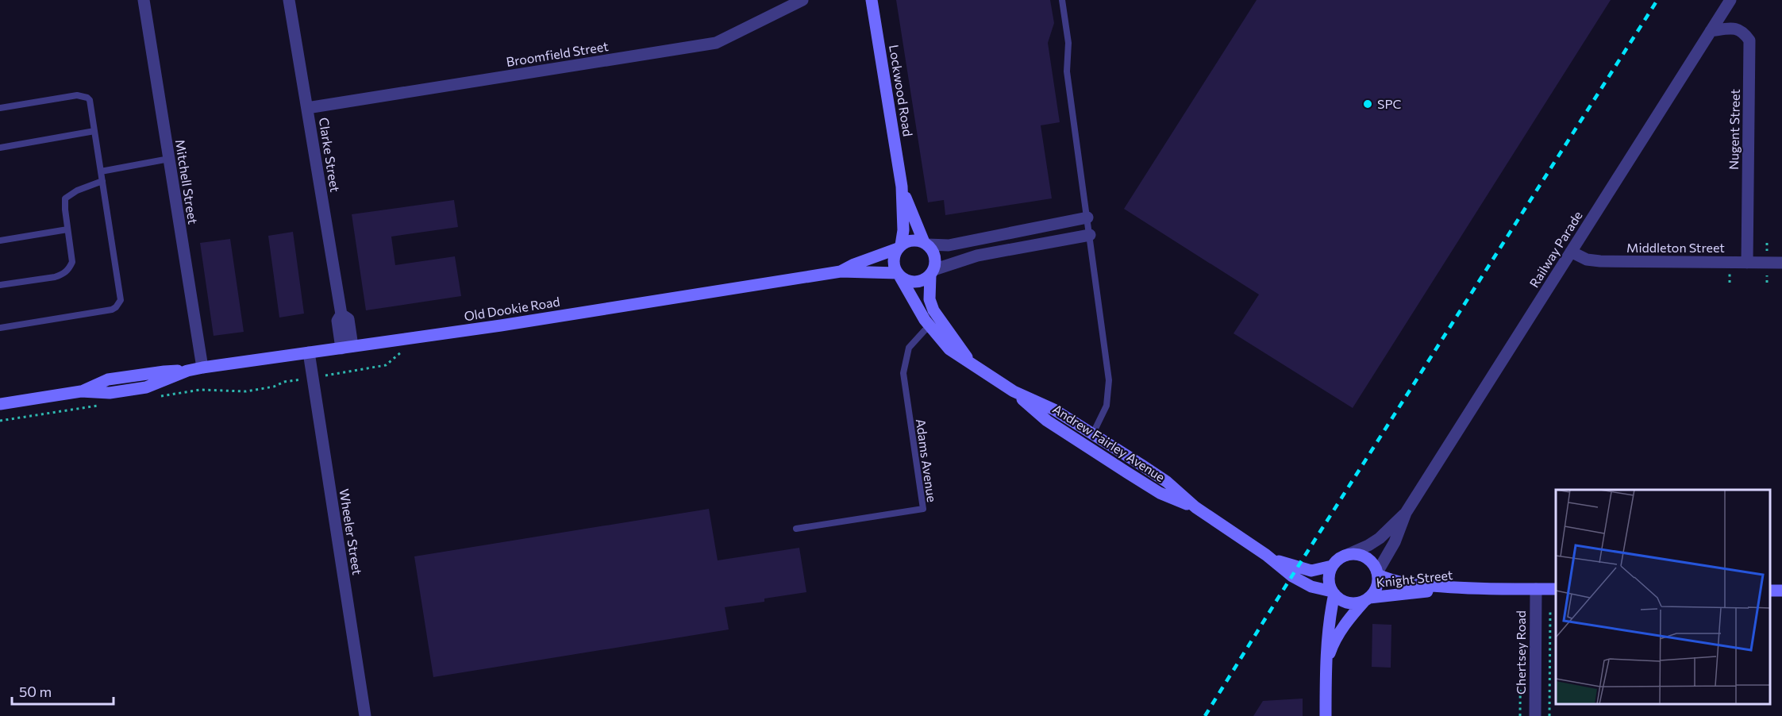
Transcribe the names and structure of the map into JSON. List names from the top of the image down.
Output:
{
  "streets": {
    "street": [
      "Broomfield Street",
      "Lockwood Road",
      "Nugent Street",
      "Clarke Street",
      "Mitchell Street",
      "Middleton Street",
      "Railway Parade",
      "Old Dookie Road",
      "Andrew Fairley Avenue",
      "Wheeler Street",
      "Knight Street",
      "Chertsey Road"
    ],
    "lane": ["Adams Avenue"]
  },
  "crossings": [
    ["Broomfield Street", "Clarke Street"],
    ["Lockwood Road", "Old Dookie Road"],
    ["Lockwood Road", "Andrew Fairley Avenue"],
    ["Nugent Street", "Middleton Street"],
    ["Nugent Street", "Railway Parade"],
    ["Clarke Street", "Old Dookie Road"],
    ["Mitchell Street", "Old Dookie Road"],
    ["Middleton Street", "Railway Parade"],
    ["Railway Parade", "Andrew Fairley Avenue"],
    ["Railway Parade", "Knight Street"],
    ["Old Dookie Road", "Andrew Fairley Avenue"],
    ["Old Dookie Road", "Wheeler Street"],
    ["Andrew Fairley Avenue", "Adams Avenue"],
    ["Andrew Fairley Avenue", "Knight Street"],
    ["Knight Street", "Chertsey Road"]
  ],
  "places": ["SPC"],
  "scale_bar": "50 m"
}
